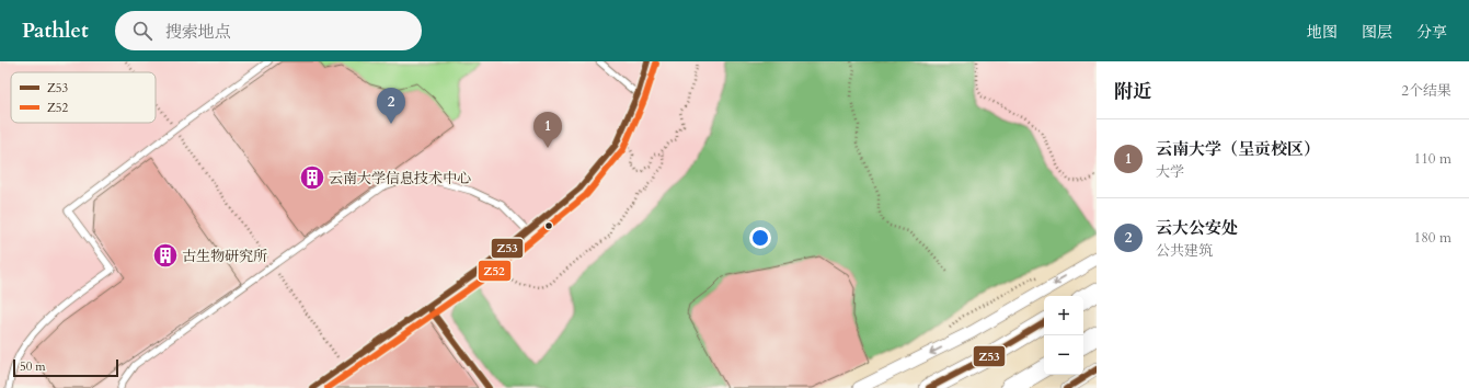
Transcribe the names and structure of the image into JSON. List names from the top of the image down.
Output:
{
  "places": {
    "building": ["云南大学信息技术中心", "古生物研究所"]
  },
  "lines": ["transit line Z53", "transit line Z52"],
  "legend": ["Z53", "Z52"],
  "scale_bar": "50 m",
  "page": {
    "header": "Pathlet",
    "search": "搜索地点",
    "nav": ["地图", "图层", "分享"],
    "heading": ["附近", "2个结果"],
    "pins": ["2", "1"],
    "list": [
      {
        "mark": "1",
        "name": "云南大学（呈贡校区）",
        "note": "大学",
        "value": "110 m"
      },
      {
        "mark": "2",
        "name": "云大公安处",
        "note": "公共建筑",
        "value": "180 m"
      }
    ],
    "map_buttons": ["+", "−"],
    "scale": "50 m"
  }
}
